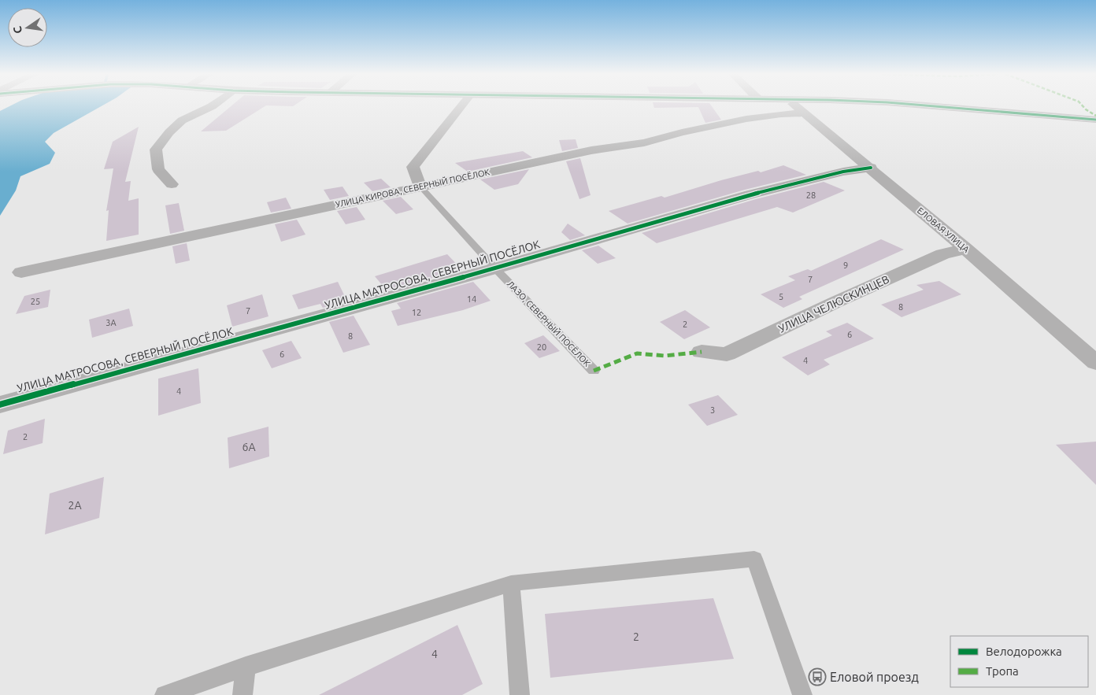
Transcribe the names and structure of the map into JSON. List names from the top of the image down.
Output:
{
  "streets": {
    "street": [
      "УЛИЦА КИРОВА, СЕВЕРНЫЙ ПОСЁЛОК",
      "ЕЛОВАЯ УЛИЦА",
      "УЛИЦА МАТРОСОВА, СЕВЕРНЫЙ ПОСЁЛОК",
      "УЛИЦА ЧЕЛЮСКИНЦЕВ",
      "ЛАЗО, СЕВЕРНЫЙ ПОСЁЛОК"
    ]
  },
  "crossings": [
    ["УЛИЦА КИРОВА, СЕВЕРНЫЙ ПОСЁЛОК", "ЕЛОВАЯ УЛИЦА"],
    ["УЛИЦА КИРОВА, СЕВЕРНЫЙ ПОСЁЛОК", "ЛАЗО, СЕВЕРНЫЙ ПОСЁЛОК"],
    ["ЕЛОВАЯ УЛИЦА", "УЛИЦА МАТРОСОВА, СЕВЕРНЫЙ ПОСЁЛОК"],
    ["ЕЛОВАЯ УЛИЦА", "УЛИЦА ЧЕЛЮСКИНЦЕВ"],
    ["УЛИЦА МАТРОСОВА, СЕВЕРНЫЙ ПОСЁЛОК", "ЛАЗО, СЕВЕРНЫЙ ПОСЁЛОК"]
  ],
  "places": {
    "bus stop": ["Еловой проезд"]
  },
  "house_numbers": [
    "28",
    "9",
    "7",
    "5",
    "14",
    "25",
    "8",
    "7",
    "12",
    "3А",
    "2",
    "6",
    "8",
    "20",
    "6",
    "4",
    "4",
    "3",
    "2",
    "6А",
    "2А",
    "2",
    "4"
  ],
  "legend": ["Велодорожка", "Тропа"],
  "north": "left"
}
